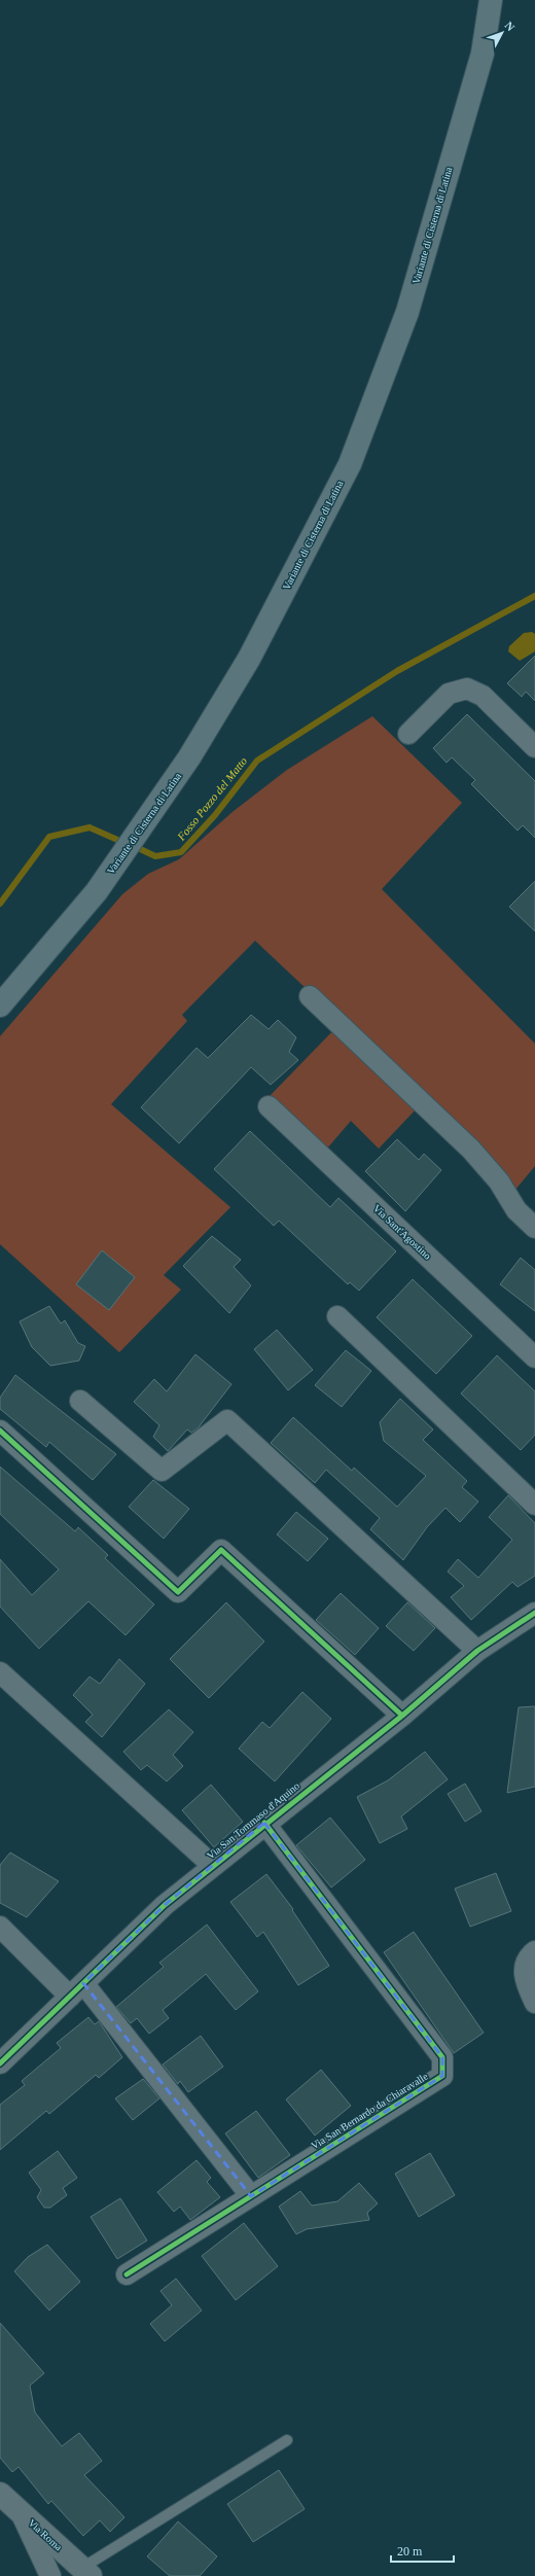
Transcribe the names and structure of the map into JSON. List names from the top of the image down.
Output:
{
  "streets": {
    "main road": ["Variante di Cisterna di Latina"],
    "street": [
      "Via Sant'Agostino",
      "Via San Tommaso d'Aquino",
      "Via San Bernardo da Chiaravalle",
      "Via Roma"
    ]
  },
  "crossings": [
    ["Via San Tommaso d'Aquino", "Via San Bernardo da Chiaravalle"]
  ],
  "water": ["Fosso Pozzo del Matto"],
  "scale_bar": "20 m",
  "north": "top right"
}
